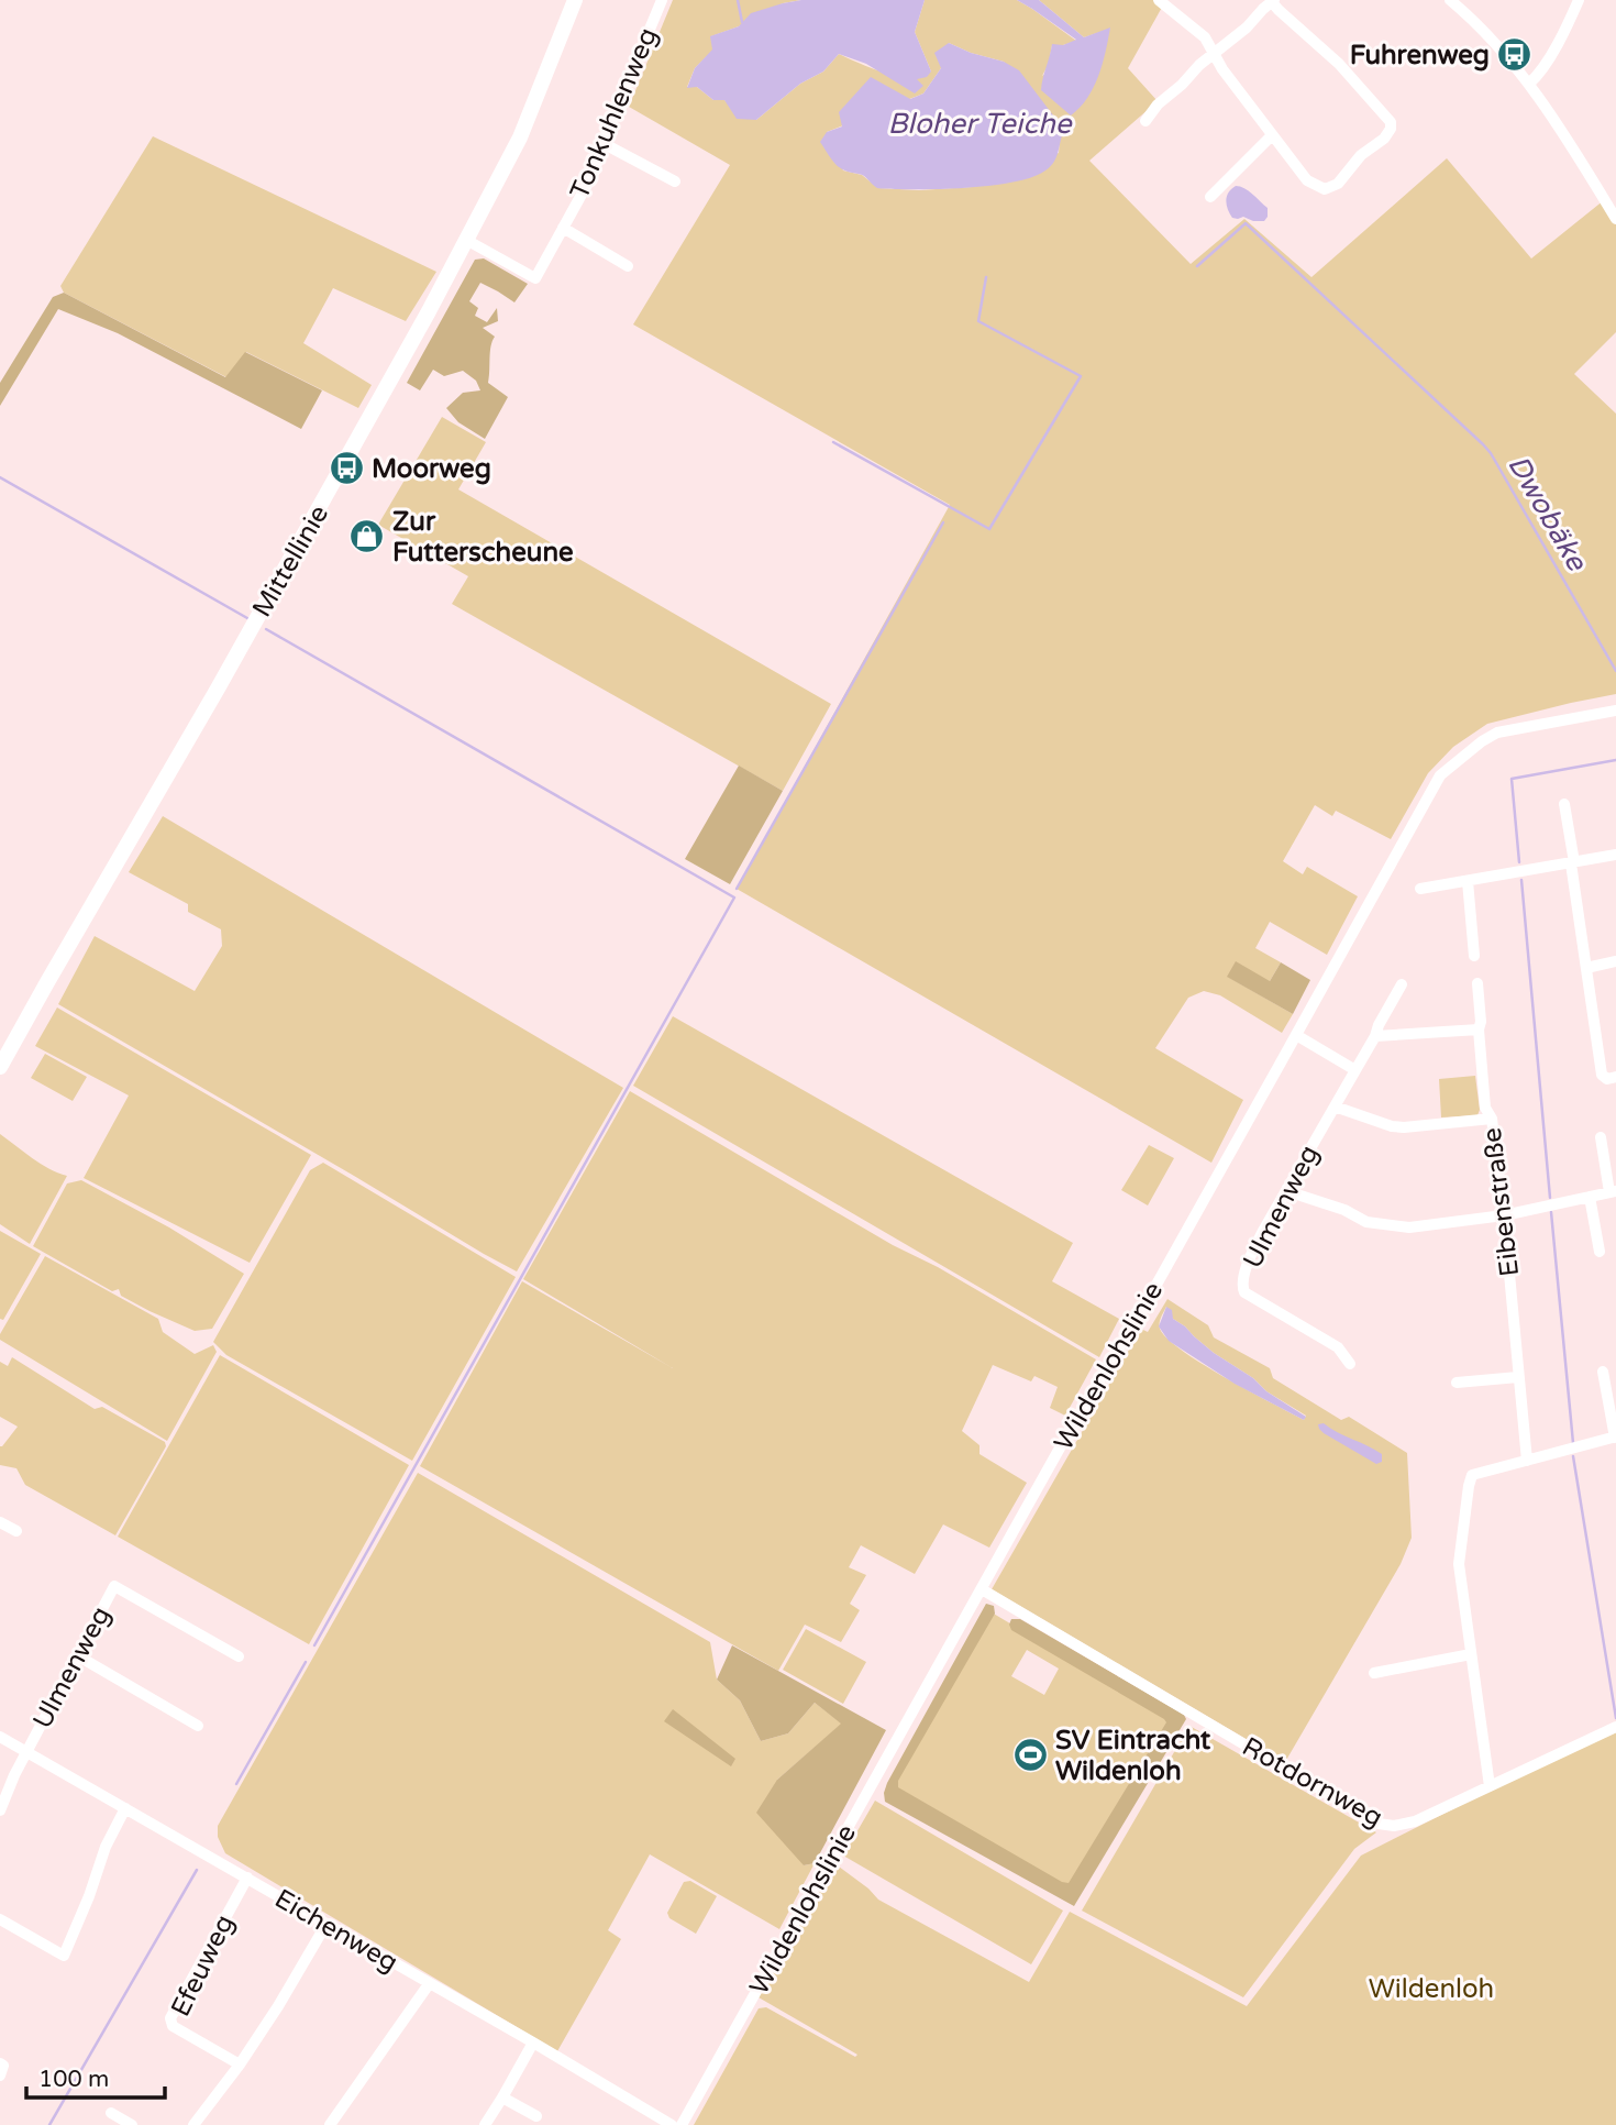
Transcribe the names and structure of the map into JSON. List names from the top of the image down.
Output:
{
  "streets": {
    "street": [
      "Tonkuhlenweg",
      "Mittellinie",
      "Eibenstraße",
      "Ulmenweg",
      "Wildenlohslinie",
      "Rotdornweg",
      "Eichenweg",
      "Efeuweg"
    ]
  },
  "crossings": [
    ["Tonkuhlenweg", "Mittellinie"],
    ["Ulmenweg", "Eichenweg"],
    ["Wildenlohslinie", "Rotdornweg"],
    ["Eichenweg", "Efeuweg"]
  ],
  "water": ["Bloher Teiche", "Dwobäke"],
  "parks": ["Wildenloh"],
  "places": {
    "bus stop": ["Fuhrenweg", "Moorweg"],
    "shop": ["Zur Futterscheune"],
    "sports": ["SV Eintracht Wildenloh"]
  },
  "scale_bar": "100 m"
}
